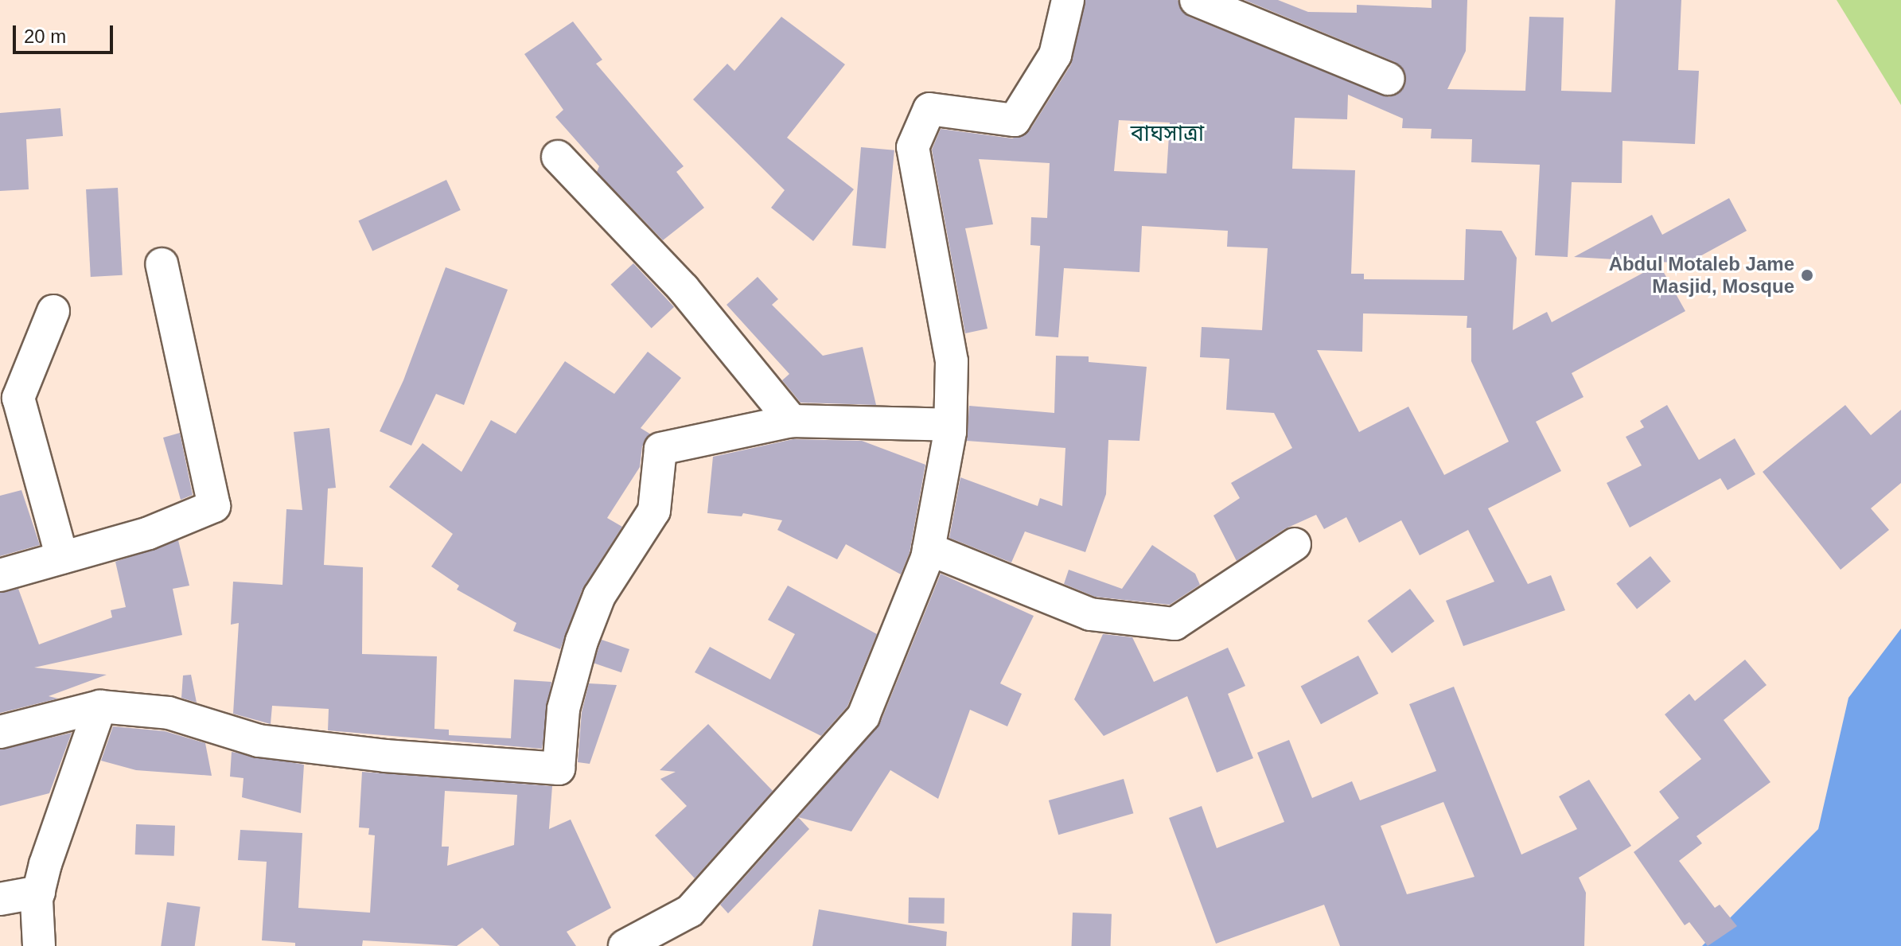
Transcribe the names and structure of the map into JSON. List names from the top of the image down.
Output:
{
  "districts": ["বাঘসাত্রা"],
  "places": ["Abdul Motaleb Jame Masjid, Mosque"],
  "scale_bar": "20 m"
}
